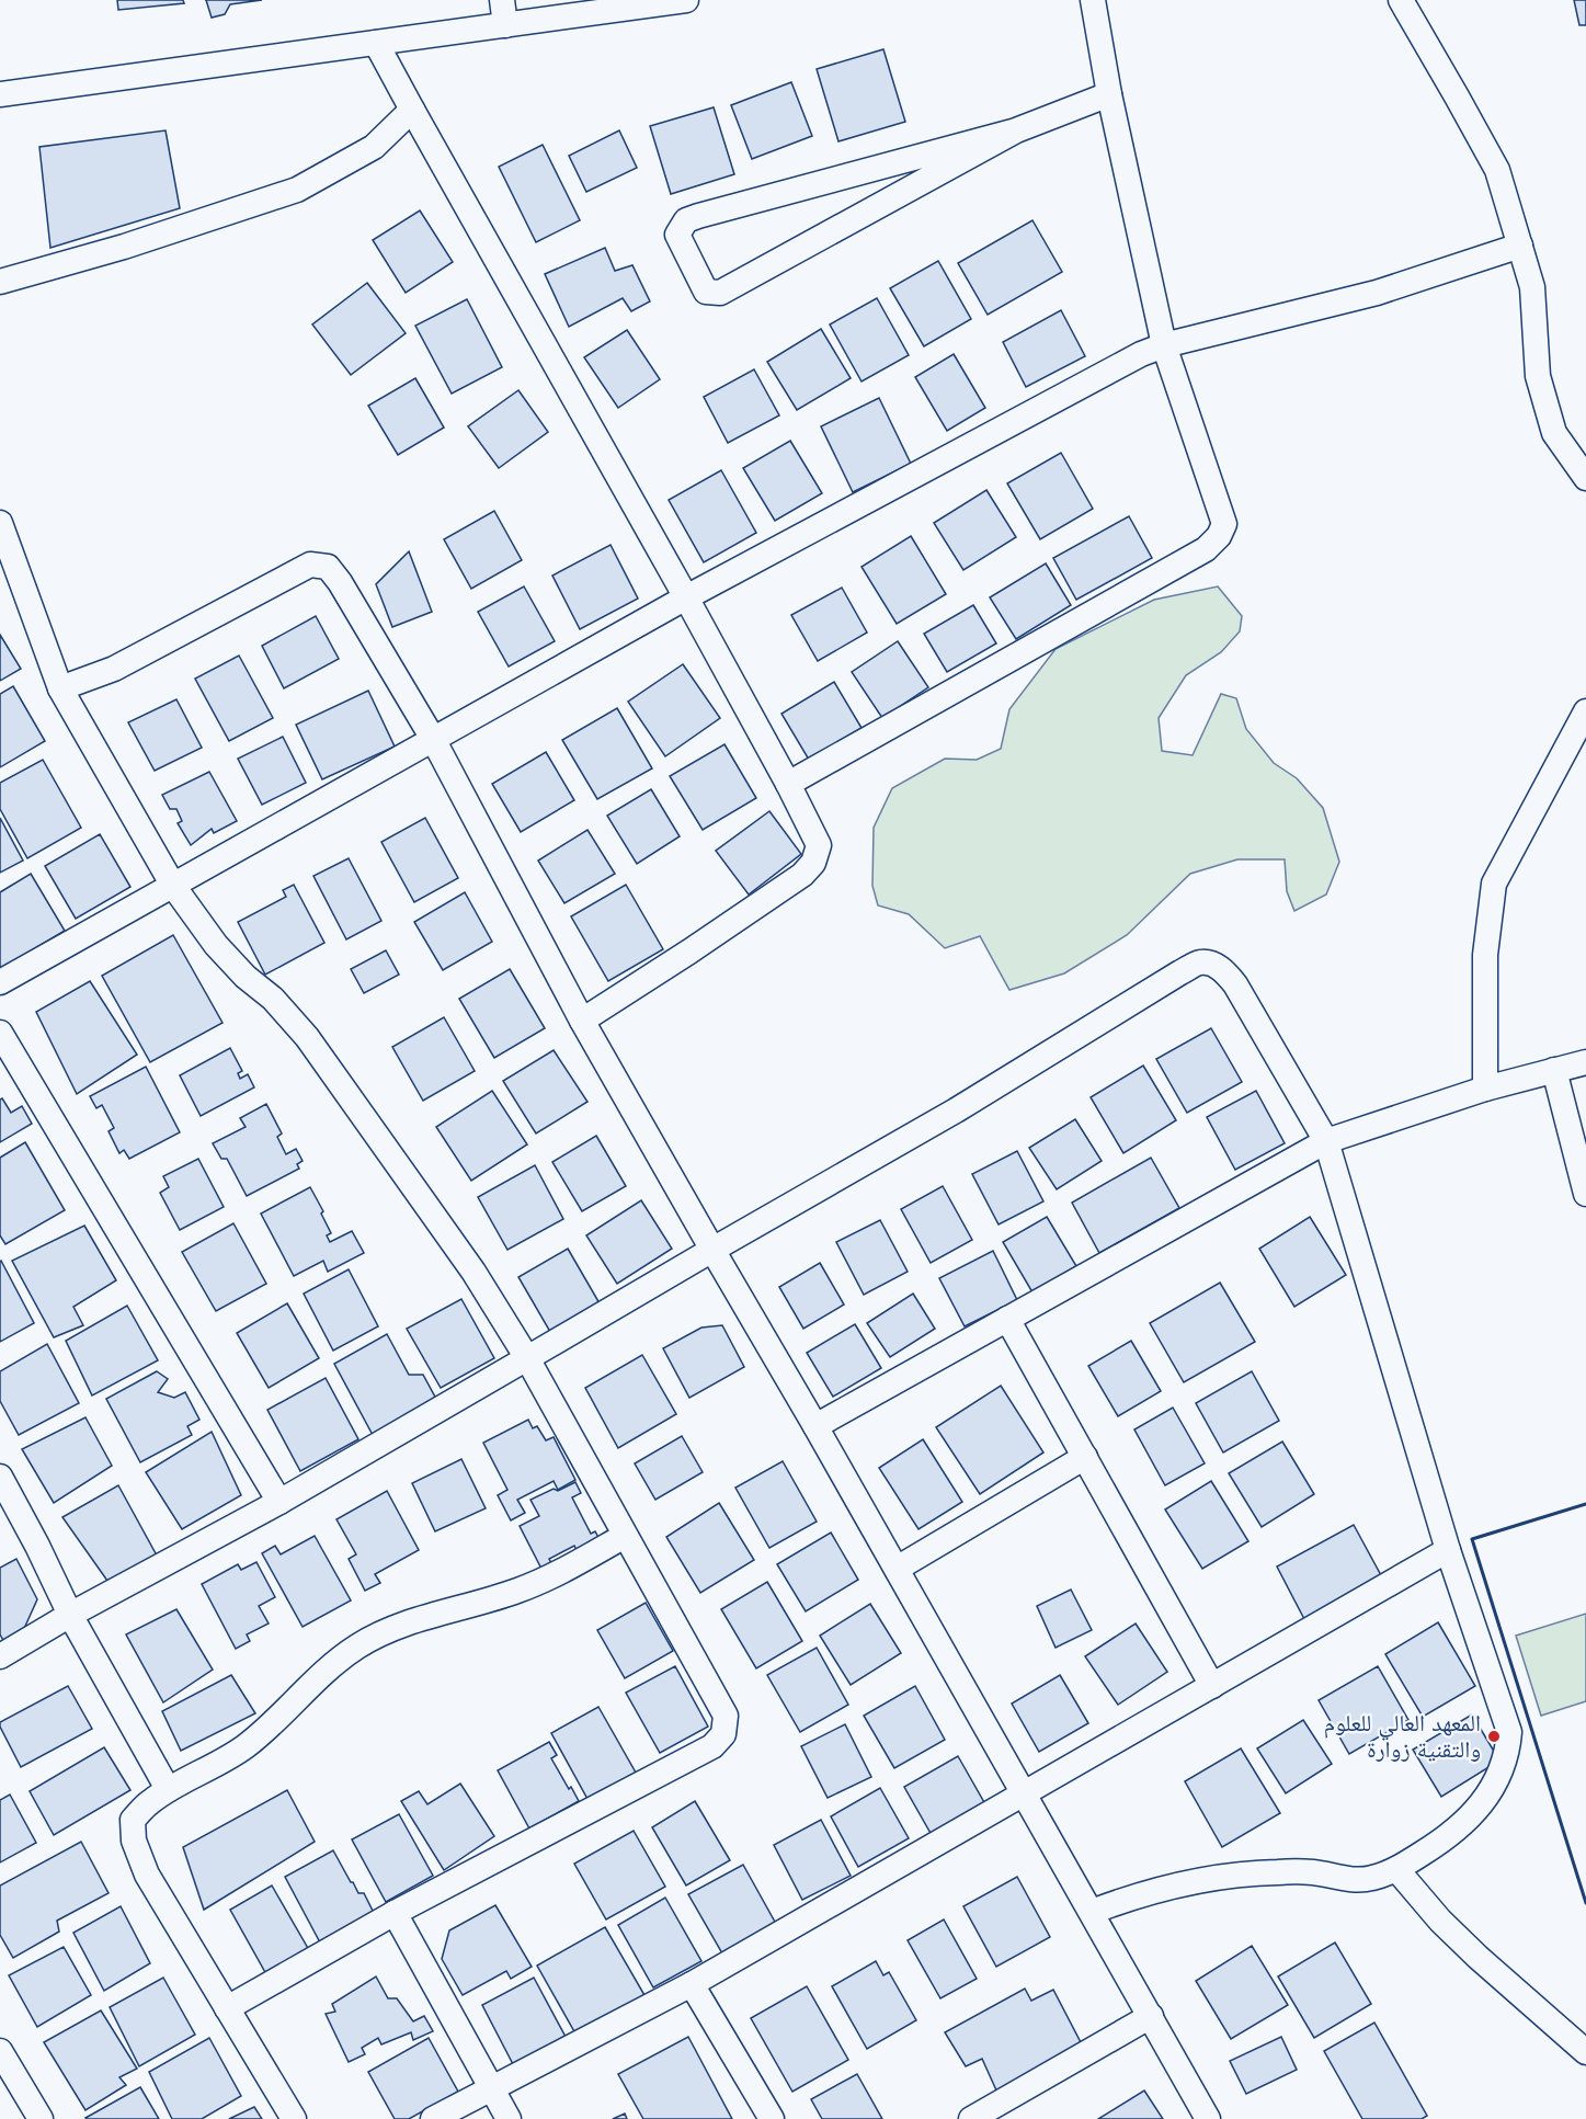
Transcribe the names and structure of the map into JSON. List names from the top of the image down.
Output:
{
  "places": ["المعهد العالي للعلوم والتقنية زوارة"]
}
